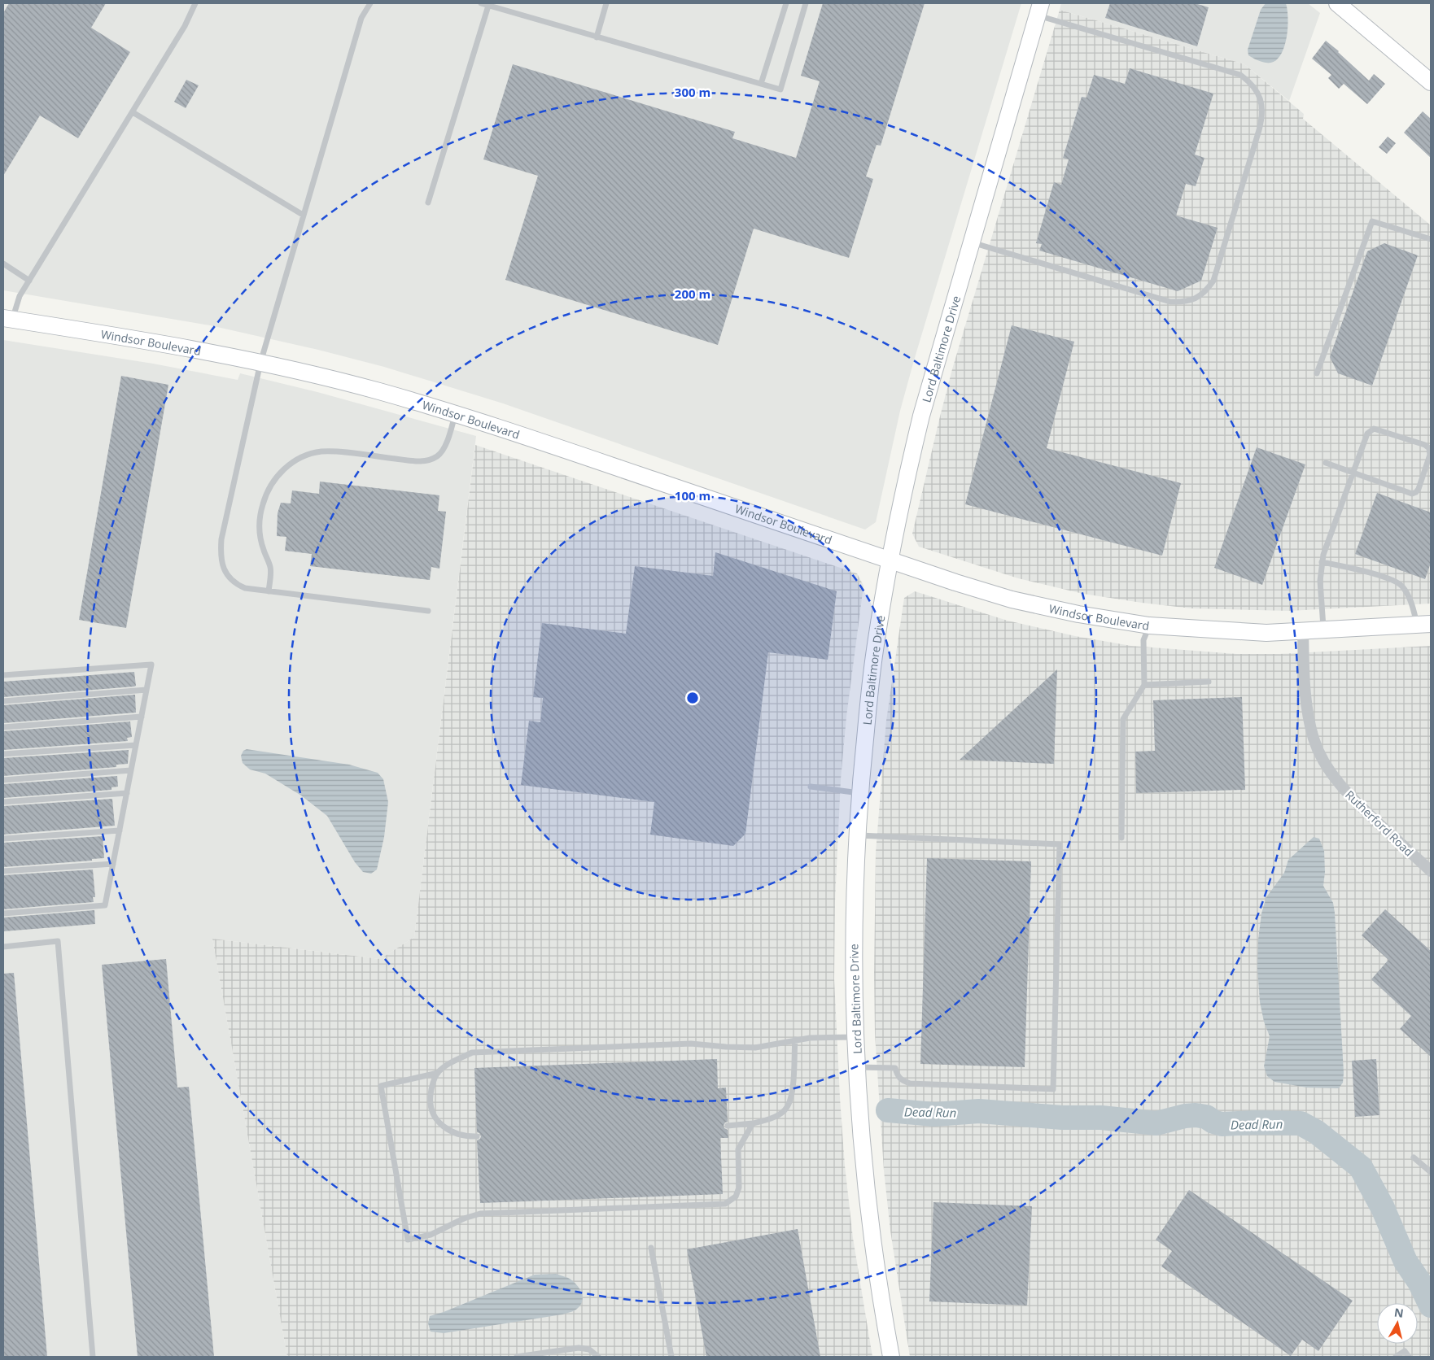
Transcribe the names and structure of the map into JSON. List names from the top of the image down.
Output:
{
  "streets": {
    "main road": ["Windsor Boulevard", "Lord Baltimore Drive"],
    "street": ["Rutherford Road"]
  },
  "crossings": [
    ["Windsor Boulevard", "Lord Baltimore Drive"],
    ["Windsor Boulevard", "Rutherford Road"]
  ],
  "water": ["Dead Run"],
  "north": "top",
  "rings": ["300 m", "200 m", "100 m"]
}
